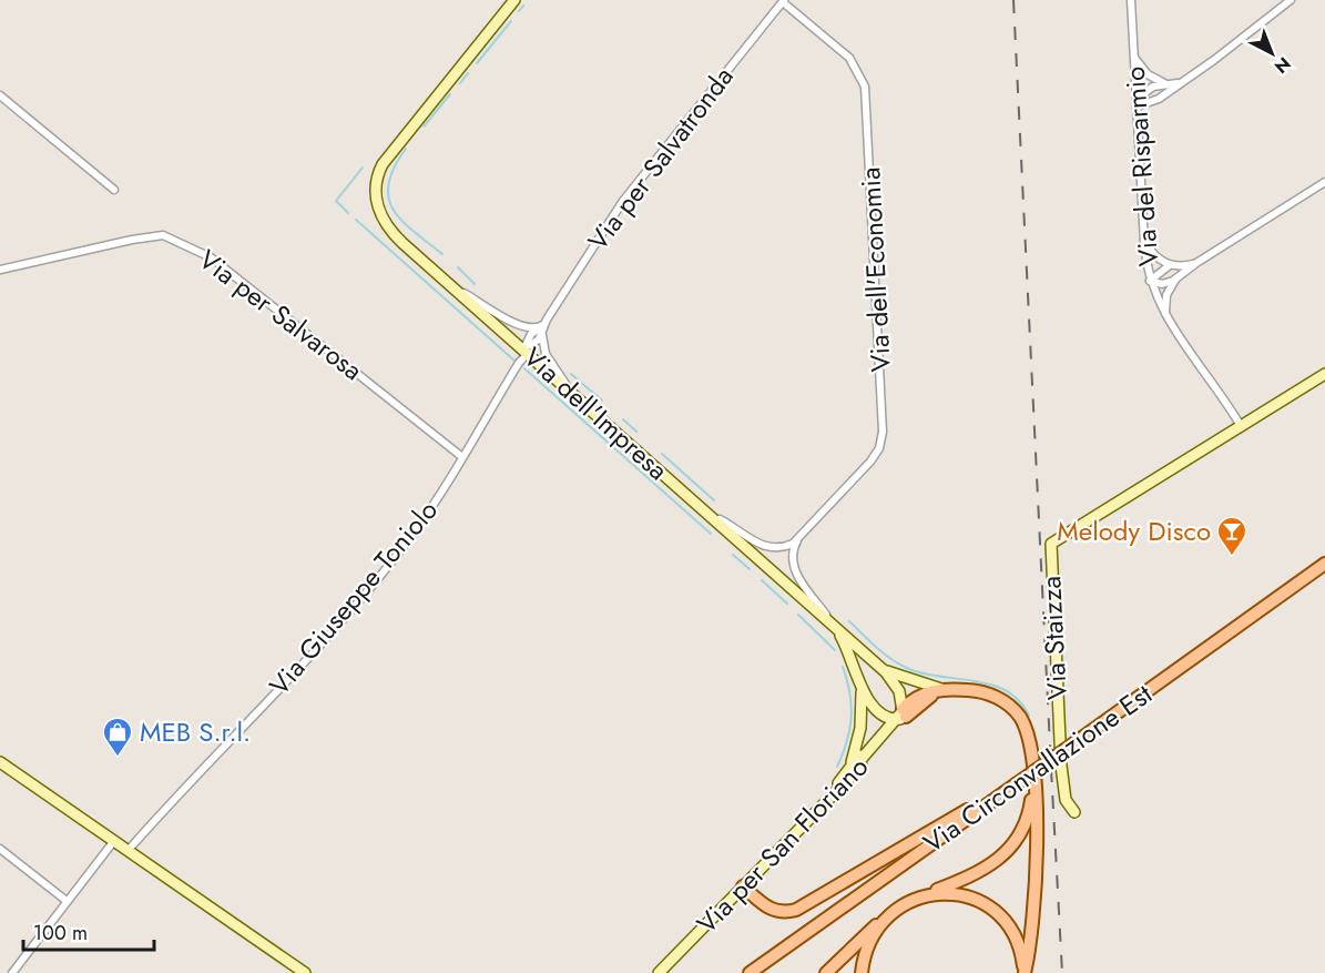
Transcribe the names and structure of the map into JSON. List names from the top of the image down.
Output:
{
  "streets": {
    "main road": ["Via Circonvallazione Est"],
    "street": [
      "Via per Salvatronda",
      "Via del Risparmio",
      "Via dell'Economia",
      "Via per Salvarosa",
      "Via dell'Impresa",
      "Via Giuseppe Toniolo",
      "Via Staizza",
      "Via per San Floriano"
    ]
  },
  "crossings": [
    ["Via per Salvatronda", "Via dell'Economia"],
    ["Via per Salvatronda", "Via dell'Impresa"],
    ["Via per Salvatronda", "Via Giuseppe Toniolo"],
    ["Via del Risparmio", "Via Staizza"],
    ["Via per Salvarosa", "Via Giuseppe Toniolo"],
    ["Via dell'Impresa", "Via Giuseppe Toniolo"],
    ["Via dell'Impresa", "Via per San Floriano"]
  ],
  "places": {
    "bar": ["Melody Disco"],
    "shop": ["MEB S.r.l."]
  },
  "scale_bar": "100 m",
  "north": "bottom right"
}
